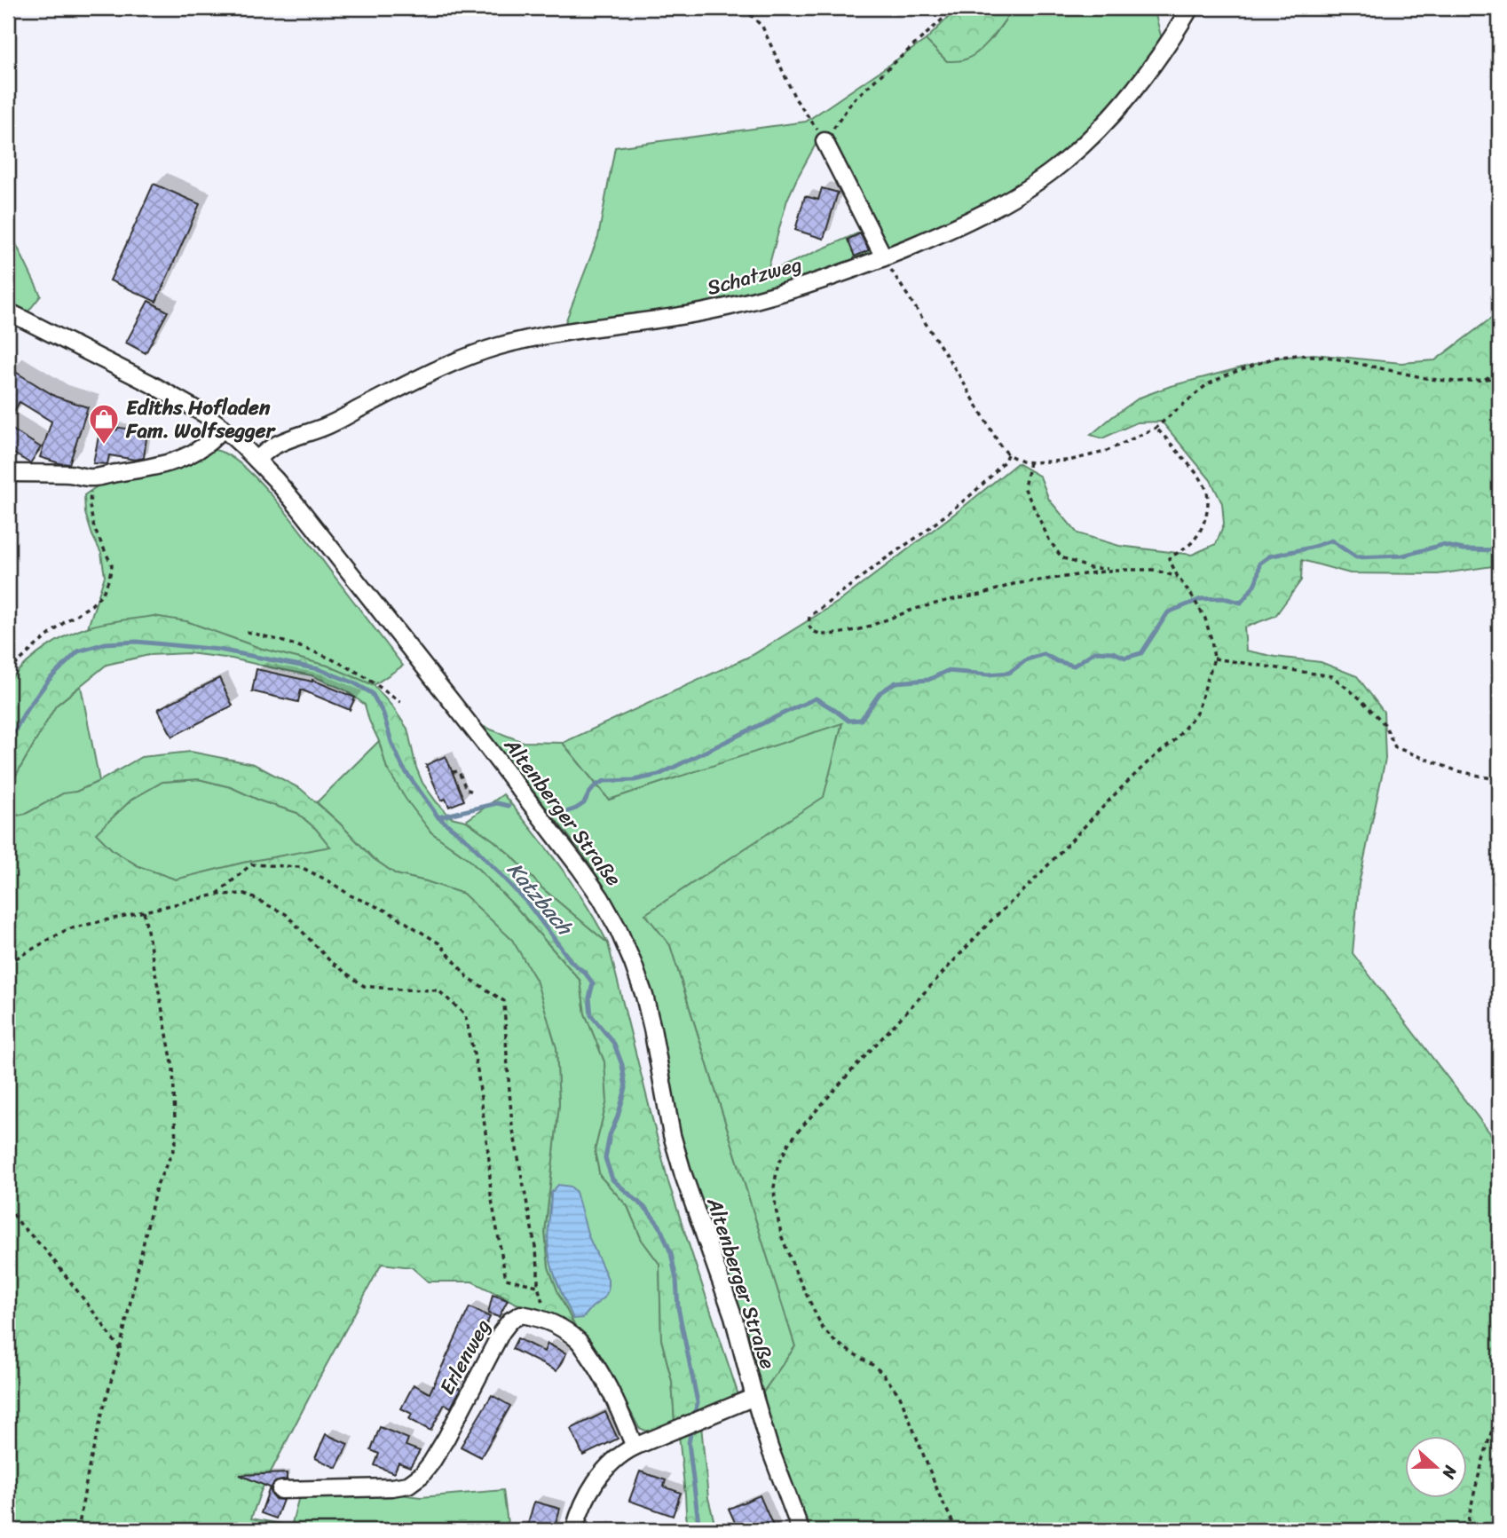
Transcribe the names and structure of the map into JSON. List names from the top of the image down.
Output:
{
  "streets": {
    "street": ["Schatzweg", "Altenberger Straße", "Erlenweg"]
  },
  "crossings": [
    ["Schatzweg", "Altenberger Straße"]
  ],
  "water": ["Katzbach"],
  "places": {
    "shop": ["Ediths Hofladen Fam. Wolfsegger"]
  },
  "north": "right"
}
